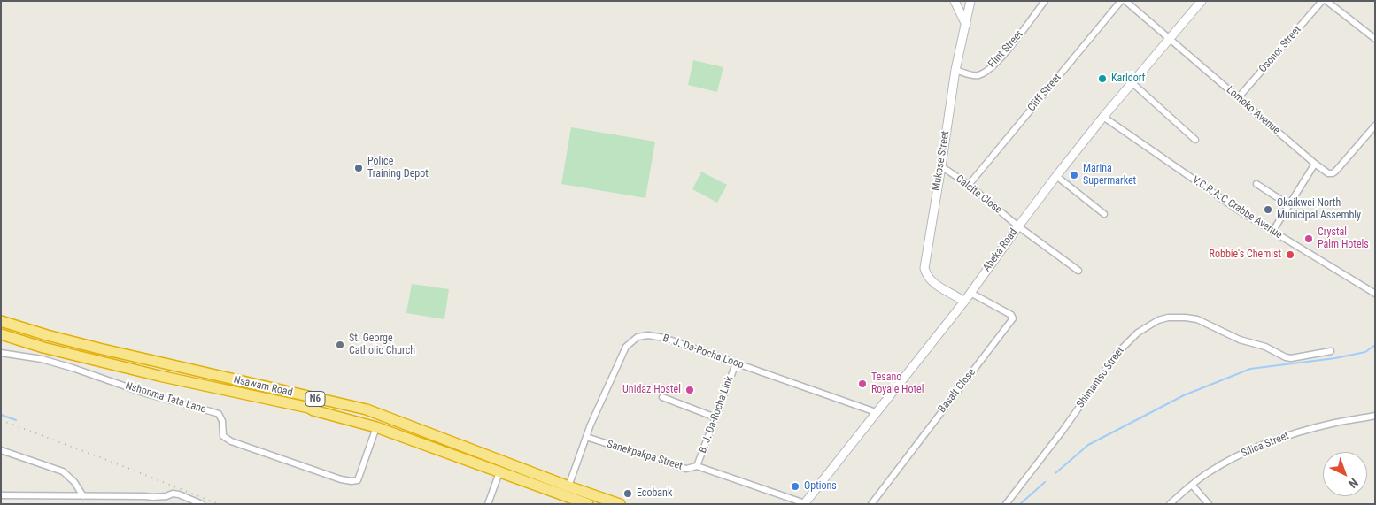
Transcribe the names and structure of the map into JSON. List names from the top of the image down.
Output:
{
  "streets": {
    "highway": ["Nsawam Road", "N6"],
    "street": [
      "Flint Street",
      "Osonor Street",
      "Cliff Street",
      "Lomoko Avenue",
      "Mukose Street",
      "Calcite Close",
      "V.C.R.A.C Crabbe Avenue",
      "Abeka Road",
      "B. J. Da-Rocha Loop",
      "Shimantso Street",
      "Basalt Close",
      "Nshonma Tata Lane",
      "B. J. Da-Rocha Link",
      "Silica Street",
      "Sanekpakpa Street"
    ]
  },
  "crossings": [
    ["Flint Street", "Mukose Street"],
    ["Osonor Street", "Lomoko Avenue"],
    ["Cliff Street", "Calcite Close"],
    ["Lomoko Avenue", "Abeka Road"],
    ["Mukose Street", "Calcite Close"],
    ["Mukose Street", "Abeka Road"],
    ["Calcite Close", "Abeka Road"],
    ["V.C.R.A.C Crabbe Avenue", "Abeka Road"],
    ["Abeka Road", "B. J. Da-Rocha Loop"],
    ["Abeka Road", "Basalt Close"],
    ["Abeka Road", "Sanekpakpa Street"],
    ["B. J. Da-Rocha Loop", "Nsawam Road"],
    ["B. J. Da-Rocha Loop", "B. J. Da-Rocha Link"],
    ["B. J. Da-Rocha Loop", "Sanekpakpa Street"],
    ["Nsawam Road", "Nshonma Tata Lane"],
    ["B. J. Da-Rocha Link", "Sanekpakpa Street"]
  ],
  "places": [
    "Karldorf",
    "Police Training Depot",
    "Marina Supermarket",
    "Okaikwei North Municipal Assembly",
    "Crystal Palm Hotels",
    "Robbie's Chemist",
    "St. George Catholic Church",
    "Tesano Royale Hotel",
    "Unidaz Hostel",
    "Options",
    "Ecobank"
  ],
  "north": "bottom right"
}
